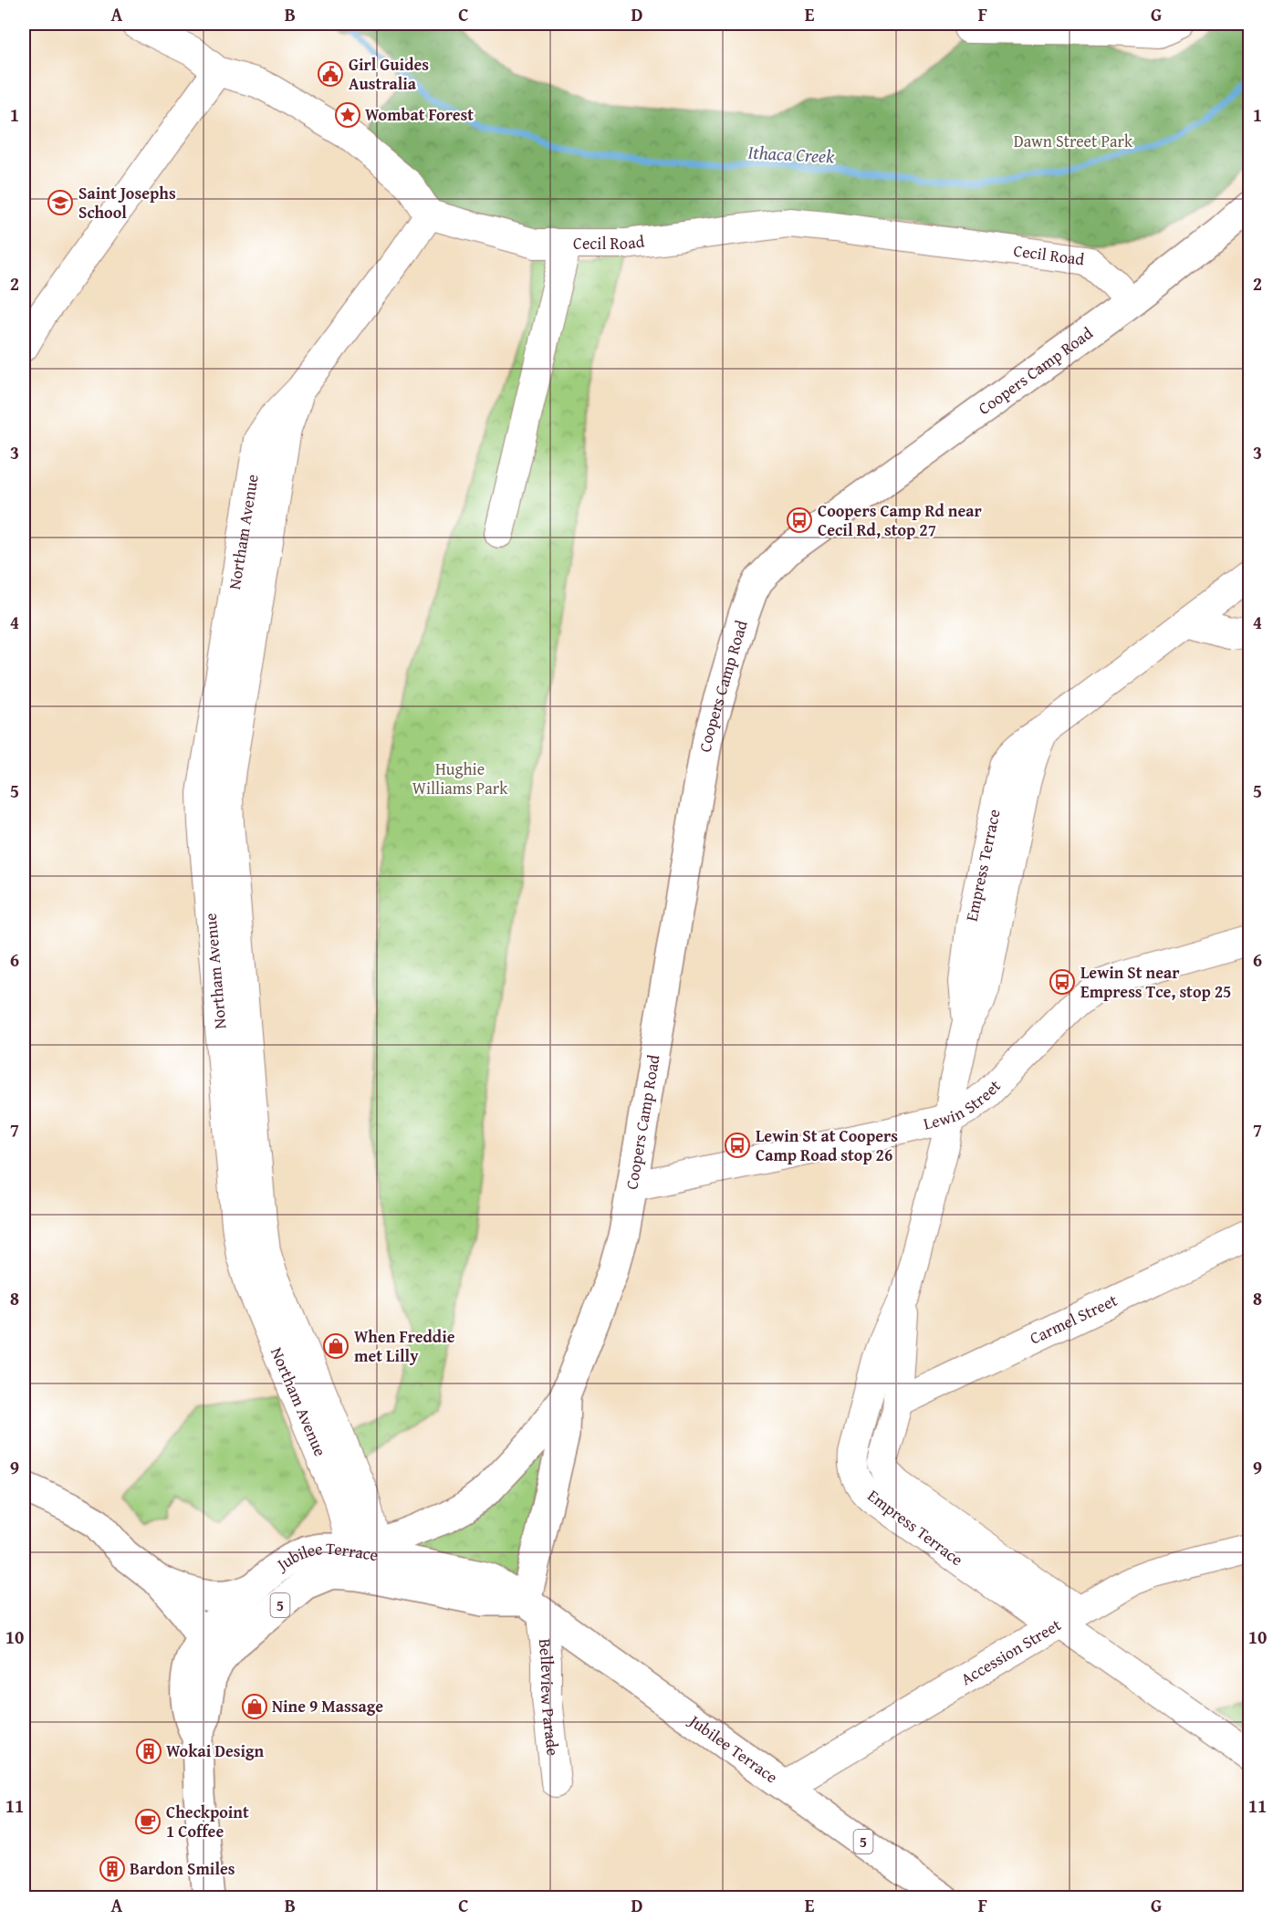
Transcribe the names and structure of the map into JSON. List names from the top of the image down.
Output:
{
  "streets": {
    "main road": ["Coopers Camp Road", "Jubilee Terrace", "5"],
    "street": [
      "Cecil Road",
      "Northam Avenue",
      "Empress Terrace",
      "Lewin Street",
      "Carmel Street",
      "Accession Street",
      "Belleview Parade"
    ]
  },
  "crossings": [
    ["Cecil Road", "Coopers Camp Road"],
    ["Cecil Road", "Northam Avenue"],
    ["Coopers Camp Road", "Northam Avenue"],
    ["Coopers Camp Road", "Lewin Street"],
    ["Coopers Camp Road", "Jubilee Terrace"],
    ["Coopers Camp Road", "Belleview Parade"],
    ["Northam Avenue", "Jubilee Terrace"],
    ["Empress Terrace", "Lewin Street"],
    ["Empress Terrace", "Carmel Street"],
    ["Empress Terrace", "Accession Street"],
    ["Jubilee Terrace", "5"],
    ["Jubilee Terrace", "Accession Street"],
    ["Jubilee Terrace", "Belleview Parade"]
  ],
  "water": ["Ithaca Creek"],
  "parks": ["Dawn Street Park", "Hughie Williams Park"],
  "places": {
    "public building": ["Girl Guides Australia"],
    "place": ["Wombat Forest"],
    "school or university": ["Saint Josephs School"],
    "bus stop": ["Coopers Camp Rd near Cecil Rd, stop 27", "Lewin St near Empress Tce, stop 25", "Lewin St at Coopers Camp Road stop 26"],
    "shop": ["When Freddie met Lilly", "Nine 9 Massage"],
    "building": ["Wokai Design", "Bardon Smiles"],
    "cafe": ["Checkpoint 1 Coffee"]
  },
  "grid": {
    "columns": [
      "A",
      "B",
      "C",
      "D",
      "E",
      "F",
      "G"
    ],
    "rows": [
      "1",
      "2",
      "3",
      "4",
      "5",
      "6",
      "7",
      "8",
      "9",
      "10",
      "11"
    ]
  }
}
